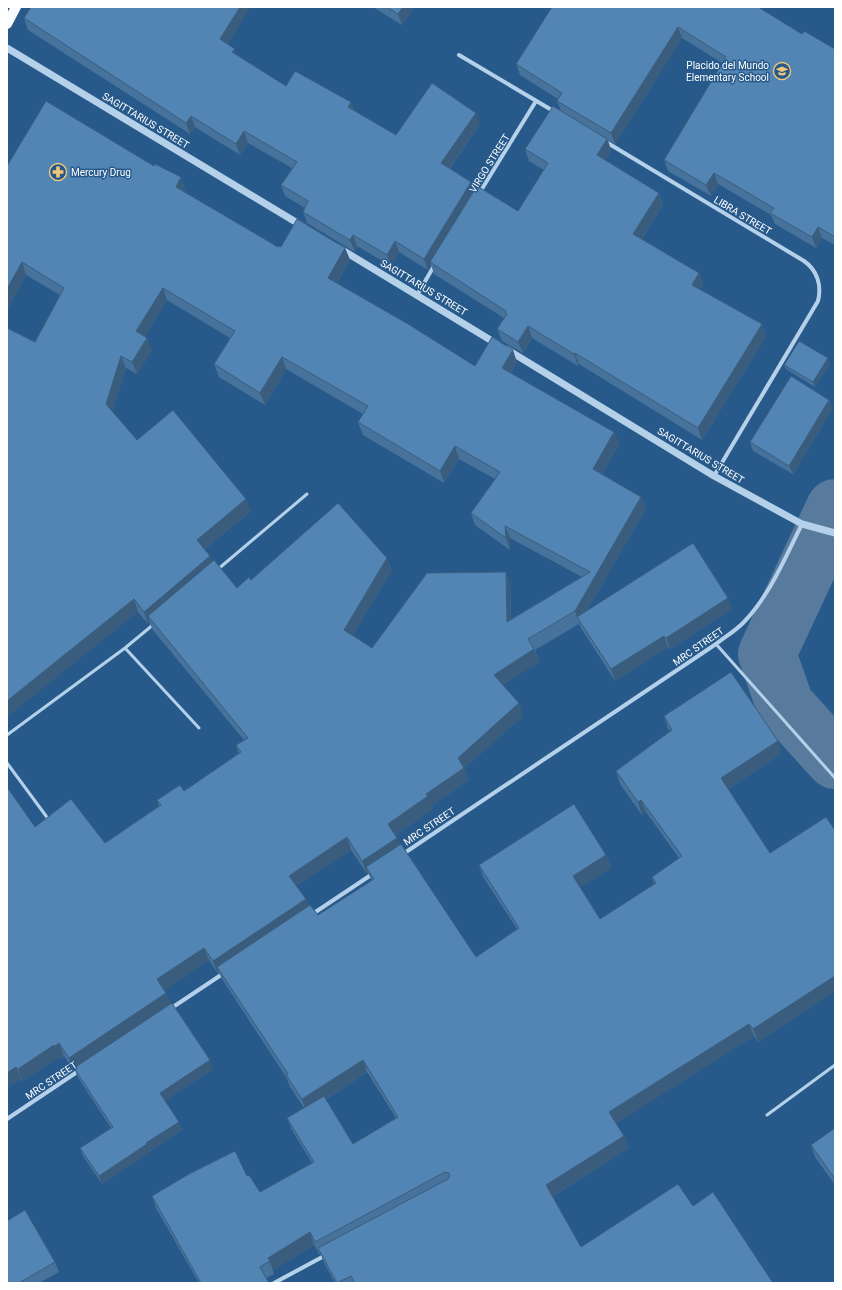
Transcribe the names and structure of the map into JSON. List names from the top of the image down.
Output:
{
  "streets": {
    "street": [
      "SAGITTARIUS STREET",
      "VIRGO STREET",
      "LIBRA STREET",
      "MRC STREET"
    ]
  },
  "crossings": [
    ["SAGITTARIUS STREET", "LIBRA STREET"],
    ["SAGITTARIUS STREET", "MRC STREET"]
  ],
  "places": {
    "school or university": ["Placido del Mundo Elementary School"],
    "pharmacy": ["Mercury Drug"]
  }
}
